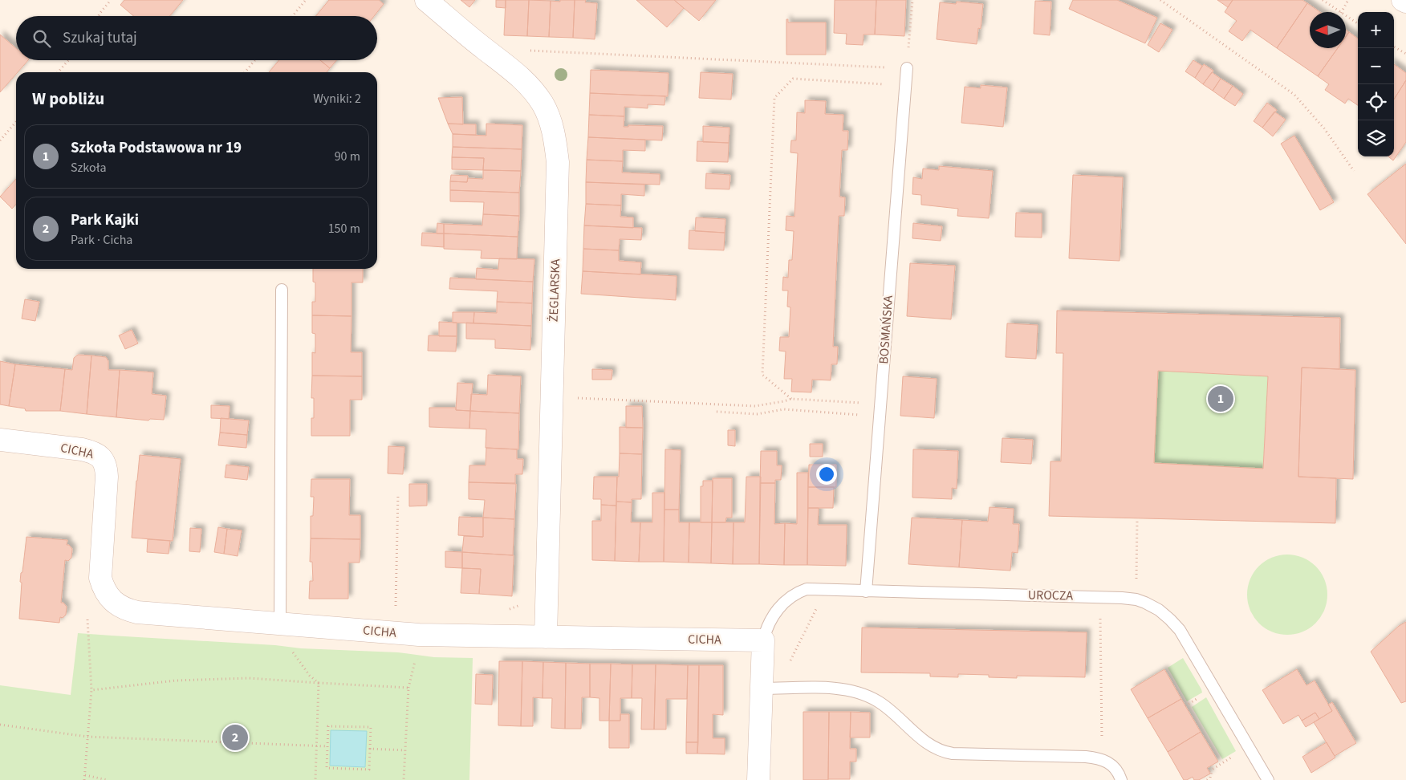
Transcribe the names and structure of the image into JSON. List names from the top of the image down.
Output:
{
  "streets": {
    "street": ["ŻEGLARSKA", "CICHA"],
    "lane": ["BOSMAŃSKA", "UROCZA"]
  },
  "crossings": [
    ["ŻEGLARSKA", "CICHA"],
    ["BOSMAŃSKA", "UROCZA"],
    ["CICHA", "UROCZA"]
  ],
  "north": "left",
  "page": {
    "map_buttons": ["+", "−"],
    "search": "Szukaj tutaj",
    "heading": ["W pobliżu", "Wyniki: 2"],
    "list": [
      {
        "mark": "1",
        "name": "Szkoła Podstawowa nr 19",
        "note": "Szkoła",
        "value": "90 m"
      },
      {
        "mark": "2",
        "name": "Park Kajki",
        "note": "Park · Cicha",
        "value": "150 m"
      }
    ],
    "pins": ["1", "2"]
  }
}
